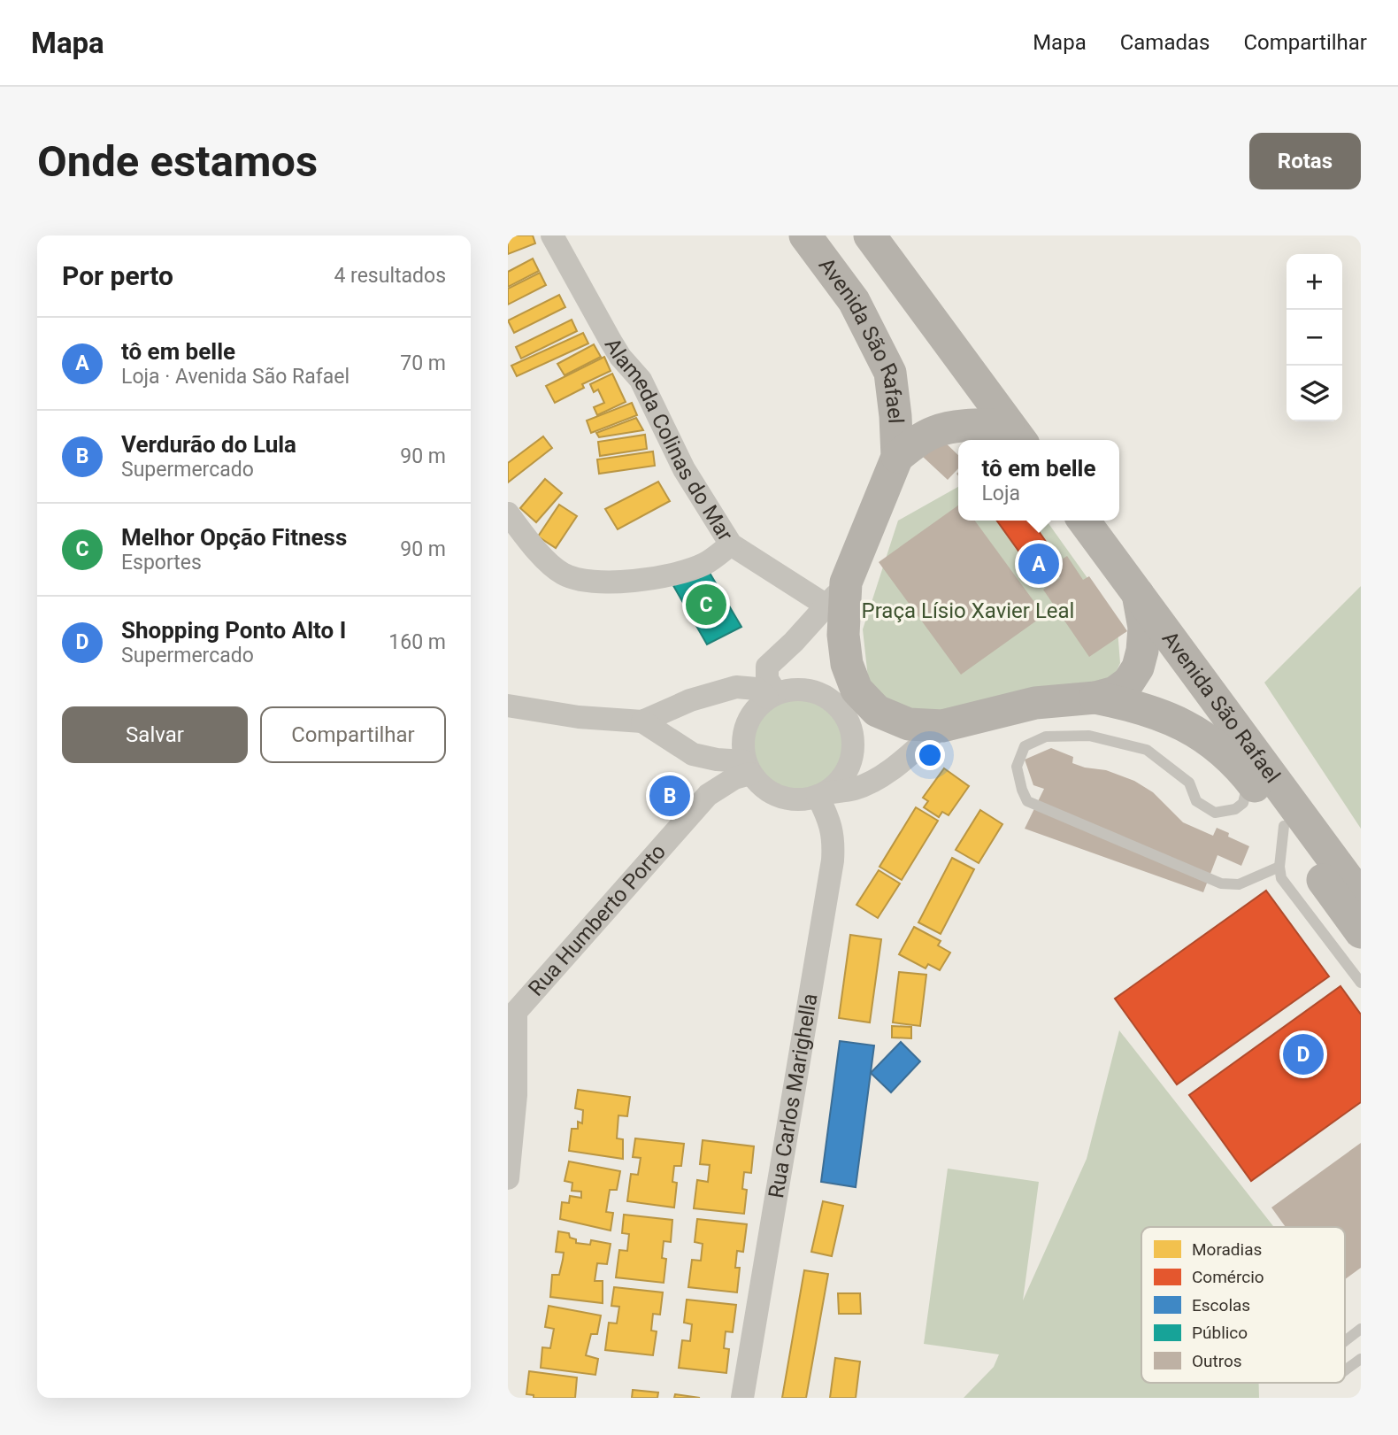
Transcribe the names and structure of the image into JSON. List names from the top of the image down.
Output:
{
  "streets": {
    "main road": ["Avenida São Rafael"],
    "street": ["Alameda Colinas do Mar", "Rua Humberto Porto", "Rua Carlos Marighella"]
  },
  "crossings": [
    ["Rua Humberto Porto", "Rua Carlos Marighella"]
  ],
  "parks": ["Praça Lísio Xavier Leal"],
  "legend": [
    "Moradias",
    "Comércio",
    "Escolas",
    "Público",
    "Outros"
  ],
  "page": {
    "header": "Mapa",
    "nav": ["Mapa", "Camadas", "Compartilhar"],
    "buttons": [
      "Rotas",
      ["Salvar", "Compartilhar"]
    ],
    "title": "Onde estamos",
    "heading": ["Por perto", "4 resultados"],
    "map_buttons": ["+", "−"],
    "list": [
      {
        "mark": "A",
        "name": "tô em belle",
        "note": "Loja · Avenida São Rafael",
        "value": "70 m"
      },
      {
        "mark": "B",
        "name": "Verdurão do Lula",
        "note": "Supermercado",
        "value": "90 m"
      },
      {
        "mark": "C",
        "name": "Melhor Opção Fitness",
        "note": "Esportes",
        "value": "90 m"
      },
      {
        "mark": "D",
        "name": "Shopping Ponto Alto I",
        "note": "Supermercado",
        "value": "160 m"
      }
    ],
    "popup": ["tô em belle", "Loja"],
    "pins": [
      "A",
      "C",
      "B",
      "D"
    ]
  }
}
